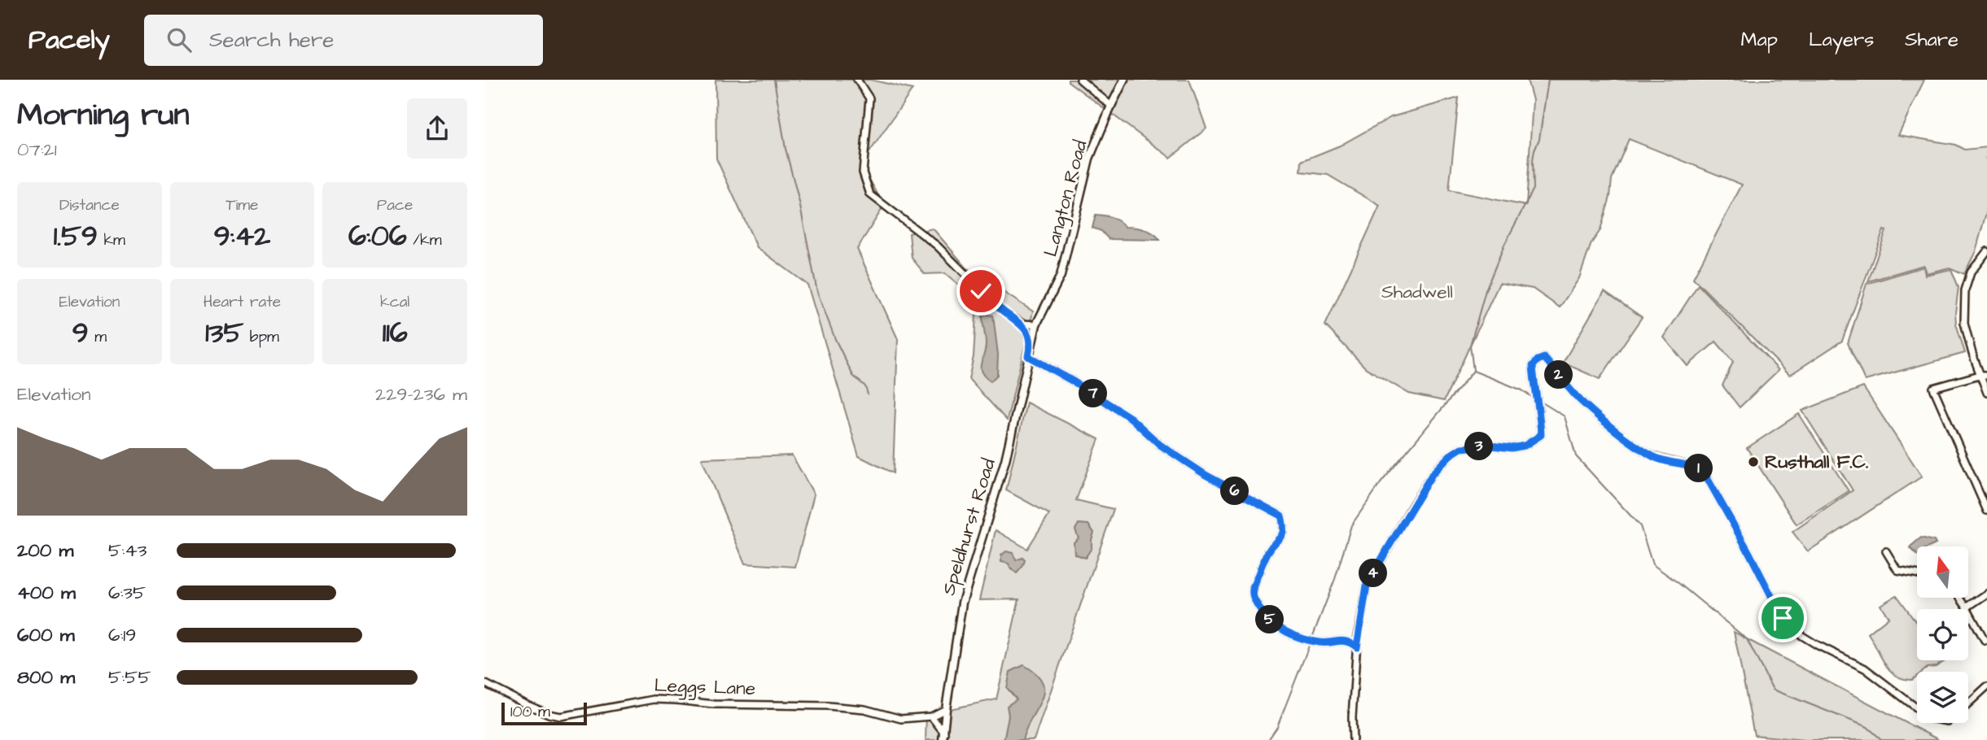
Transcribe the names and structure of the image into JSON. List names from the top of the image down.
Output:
{
  "streets": {
    "street": ["Langton Road", "Speldhurst Road", "Leggs Lane"]
  },
  "crossings": [
    ["Langton Road", "Speldhurst Road"],
    ["Speldhurst Road", "Leggs Lane"]
  ],
  "parks": ["Shadwell"],
  "places": ["Rusthall F.C."],
  "scale_bar": "100 m",
  "north": "top",
  "page": {
    "header": "Pacely",
    "search": "Search here",
    "nav": ["Map", "Layers", "Share"],
    "heading": ["Morning run", "07:21"],
    "stats": [
      ["Distance", "1.59 km"],
      ["Time", "9:42"],
      ["Pace", "6:06 /km"],
      ["Elevation", "9 m"],
      ["Heart rate", "135 bpm"],
      ["kcal", "116"]
    ],
    "pins": [
      "2",
      "7",
      "3",
      "1",
      "6",
      "4",
      "5"
    ],
    "chart": ["Elevation", "229–236 m"],
    "list": [
      {
        "name": "200 m",
        "note": "5:43"
      },
      {
        "name": "400 m",
        "note": "6:35"
      },
      {
        "name": "600 m",
        "note": "6:19"
      },
      {
        "name": "800 m",
        "note": "5:55"
      }
    ],
    "scale": "100 m"
  }
}
